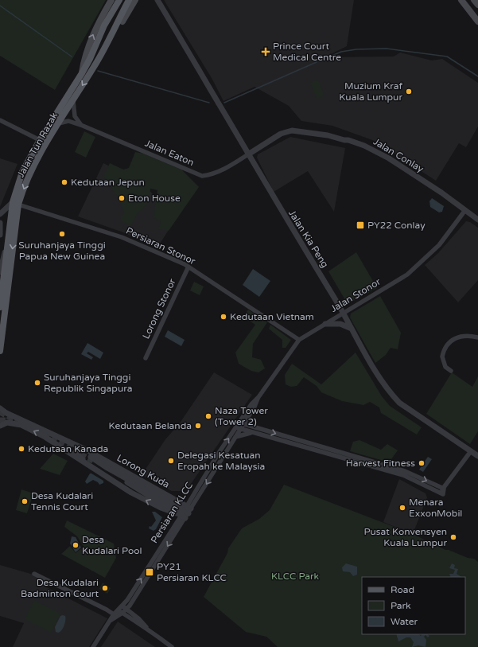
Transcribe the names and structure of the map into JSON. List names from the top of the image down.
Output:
{
  "streets": {
    "main road": ["Jalan Tun Razak"],
    "street": [
      "Jalan Eaton",
      "Jalan Conlay",
      "Jalan Kia Peng",
      "Persiaran Stonor",
      "Jalan Stonor",
      "Lorong Stonor",
      "Lorong Kuda",
      "Persiaran KLCC"
    ]
  },
  "crossings": [
    ["Jalan Tun Razak", "Jalan Eaton"],
    ["Jalan Tun Razak", "Persiaran Stonor"],
    ["Jalan Eaton", "Jalan Conlay"],
    ["Jalan Eaton", "Jalan Kia Peng"],
    ["Jalan Conlay", "Jalan Kia Peng"],
    ["Jalan Conlay", "Jalan Stonor"],
    ["Jalan Kia Peng", "Jalan Stonor"],
    ["Persiaran Stonor", "Jalan Stonor"],
    ["Persiaran Stonor", "Lorong Stonor"],
    ["Jalan Stonor", "Persiaran KLCC"],
    ["Lorong Kuda", "Persiaran KLCC"]
  ],
  "parks": ["KLCC Park"],
  "places": {
    "health": ["Prince Court Medical Centre"],
    "other": [
      "Muzium Kraf Kuala Lumpur",
      "Kedutaan Jepun",
      "Eton House",
      "Suruhanjaya Tinggi Papua New Guinea",
      "Kedutaan Vietnam",
      "Suruhanjaya Tinggi Republik Singapura",
      "Naza Tower (Tower 2)",
      "Kedutaan Belanda",
      "Kedutaan Kanada",
      "Delegasi Kesatuan Eropah ke Malaysia",
      "Harvest Fitness",
      "Desa Kudalari Tennis Court",
      "Menara ExxonMobil",
      "Pusat Konvensyen Kuala Lumpur",
      "Desa Kudalari Pool",
      "Desa Kudalari Badminton Court"
    ],
    "transit": ["PY22 Conlay", "PY21 Persiaran KLCC"]
  },
  "legend": ["Road", "Park", "Water"]
}
